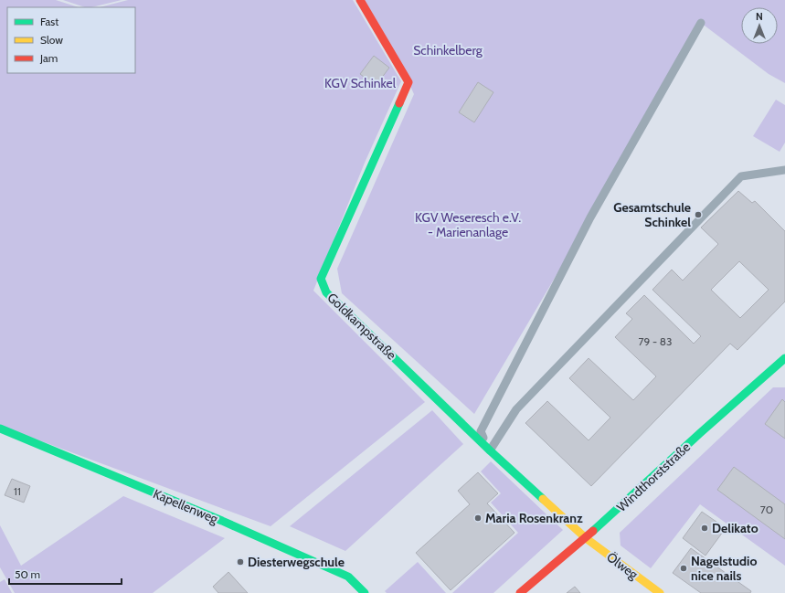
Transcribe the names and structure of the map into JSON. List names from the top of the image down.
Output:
{
  "streets": {
    "street": [
      "Goldkampstraße",
      "Windthorststraße",
      "Kapellenweg",
      "Ölweg"
    ]
  },
  "crossings": [
    ["Goldkampstraße", "Windthorststraße"],
    ["Goldkampstraße", "Ölweg"],
    ["Windthorststraße", "Ölweg"]
  ],
  "parks": ["Schinkelberg", "KGV Schinkel", "KGV Weseresch e.V. - Marienanlage"],
  "places": [
    "Gesamtschule Schinkel",
    "Maria Rosenkranz",
    "Delikato",
    "Diesterwegschule",
    "Nagelstudio nice nails"
  ],
  "house_numbers": ["79 - 83", "11", "70"],
  "legend": ["Fast", "Slow", "Jam"],
  "scale_bar": "50 m",
  "north": "top"
}
